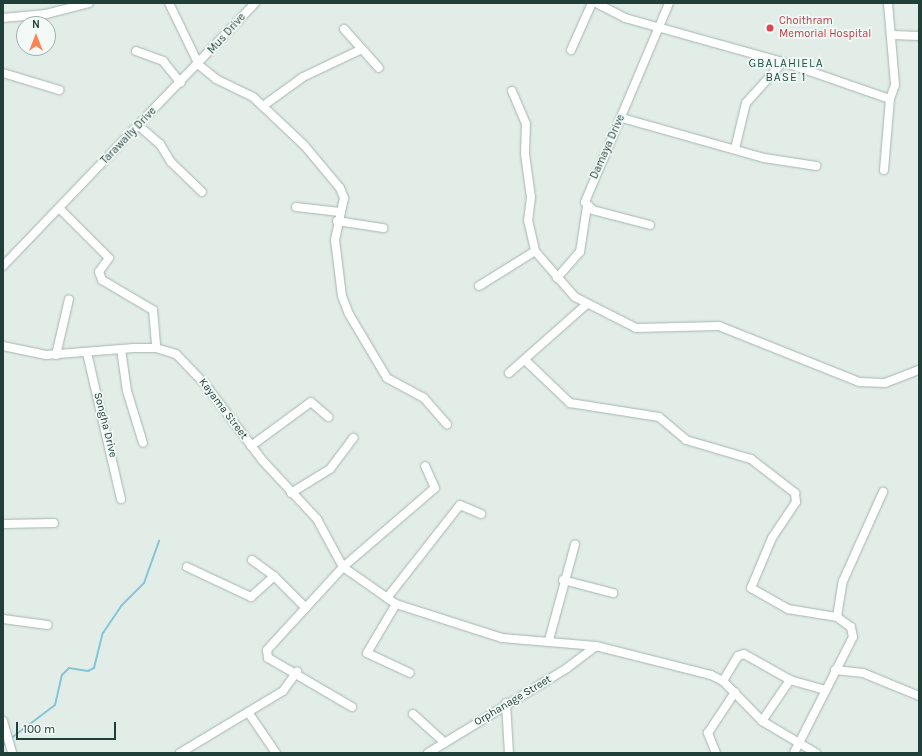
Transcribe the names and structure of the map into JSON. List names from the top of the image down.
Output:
{
  "streets": {
    "street": [
      "Mus Drive",
      "Tarawally Drive",
      "Damaya Drive",
      "Kayama Street",
      "Songha Drive",
      "Orphanage Street"
    ]
  },
  "crossings": [
    ["Mus Drive", "Tarawally Drive"],
    ["Kayama Street", "Songha Drive"]
  ],
  "districts": ["GBALAHIELA BASE 1"],
  "places": ["Choithram Memorial Hospital"],
  "scale_bar": "100 m",
  "north": "top"
}
